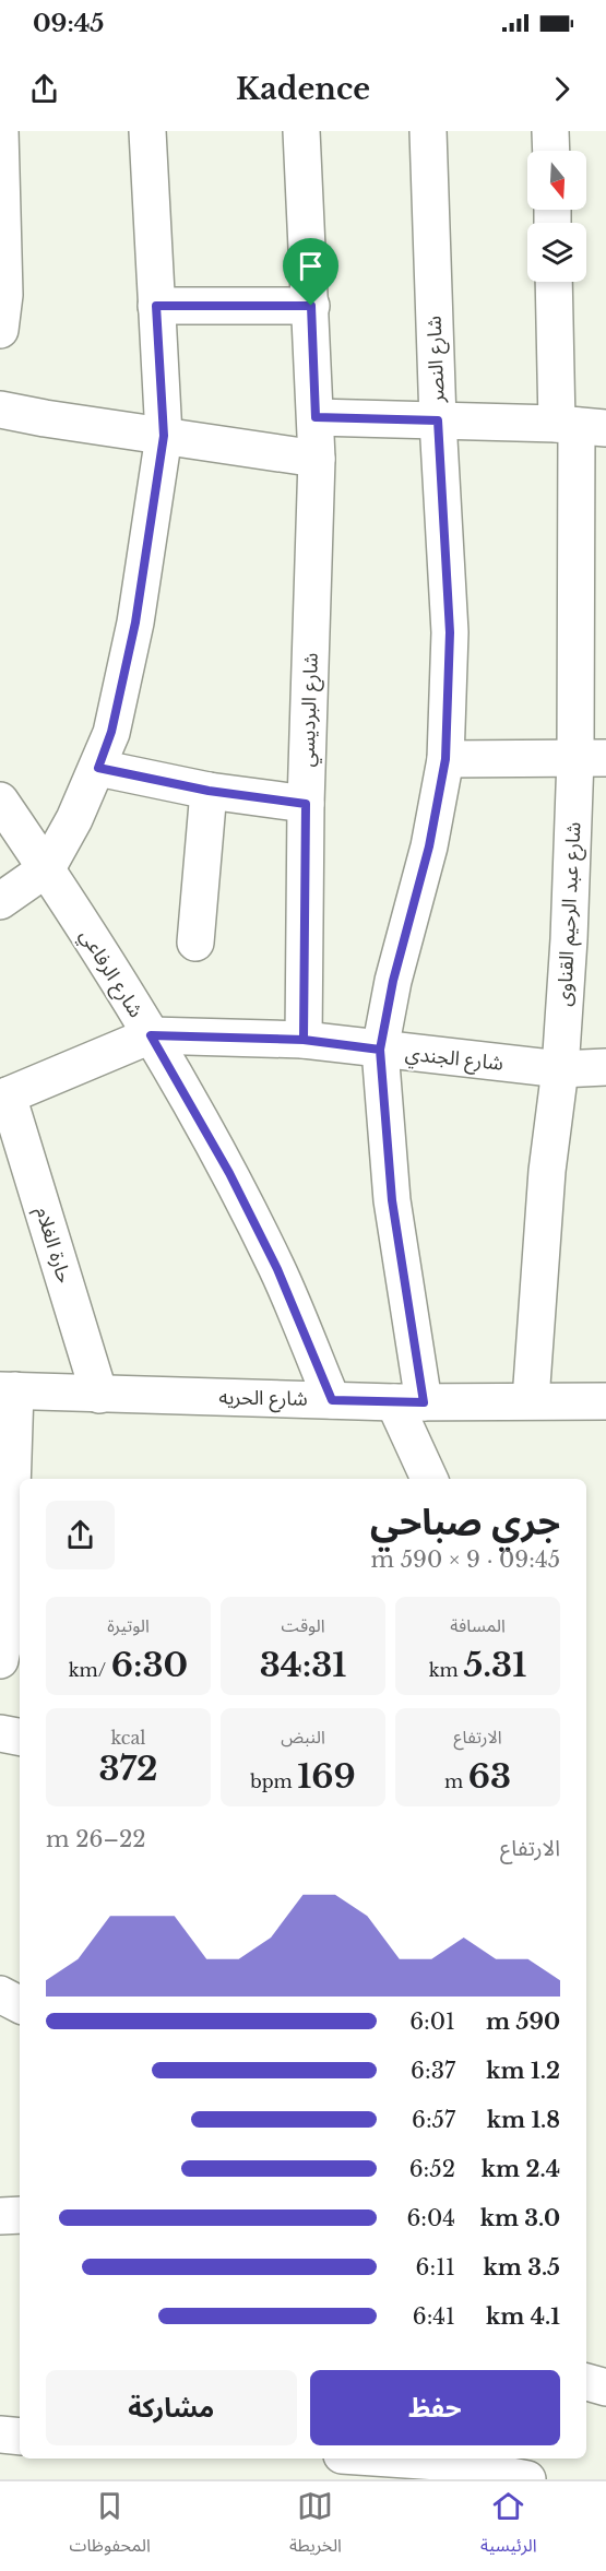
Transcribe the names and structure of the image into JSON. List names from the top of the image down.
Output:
{
  "streets": {
    "street": [
      "شارع النصر",
      "شارع البرديسي",
      "شارع عبد الرحيم القناوى",
      "شارع الرفاعي",
      "شارع الجندي",
      "حارة الغلام",
      "شارع الحريه"
    ]
  },
  "crossings": [
    ["شارع النصر", "شارع الجندي"],
    ["شارع النصر", "شارع الحريه"],
    ["شارع البرديسي", "شارع الجندي"],
    ["شارع عبد الرحيم القناوى", "شارع الجندي"],
    ["شارع عبد الرحيم القناوى", "شارع الحريه"],
    ["شارع الرفاعي", "شارع الجندي"],
    ["شارع الرفاعي", "شارع الحريه"],
    ["شارع الجندي", "حارة الغلام"],
    ["حارة الغلام", "شارع الحريه"]
  ],
  "north": "bottom",
  "page": {
    "status": "09:45",
    "header": "Kadence",
    "heading": ["جري صباحي", "09:45 · 9 × 590 m"],
    "stats": [
      ["المسافة", "5.31 km"],
      ["الوقت", "34:31"],
      ["الوتيرة", "6:30 /km"],
      ["الارتفاع", "63 m"],
      ["النبض", "169 bpm"],
      ["kcal", "372"]
    ],
    "chart": ["الارتفاع", "22–26 m"],
    "list": [
      {
        "name": "590 m",
        "note": "6:01"
      },
      {
        "name": "1.2 km",
        "note": "6:37"
      },
      {
        "name": "1.8 km",
        "note": "6:57"
      },
      {
        "name": "2.4 km",
        "note": "6:52"
      },
      {
        "name": "3.0 km",
        "note": "6:04"
      },
      {
        "name": "3.5 km",
        "note": "6:11"
      },
      {
        "name": "4.1 km",
        "note": "6:41"
      }
    ],
    "buttons": ["حفظ", "مشاركة"],
    "tabs": ["الرئيسية", "الخريطة", "المحفوظات"]
  }
}
